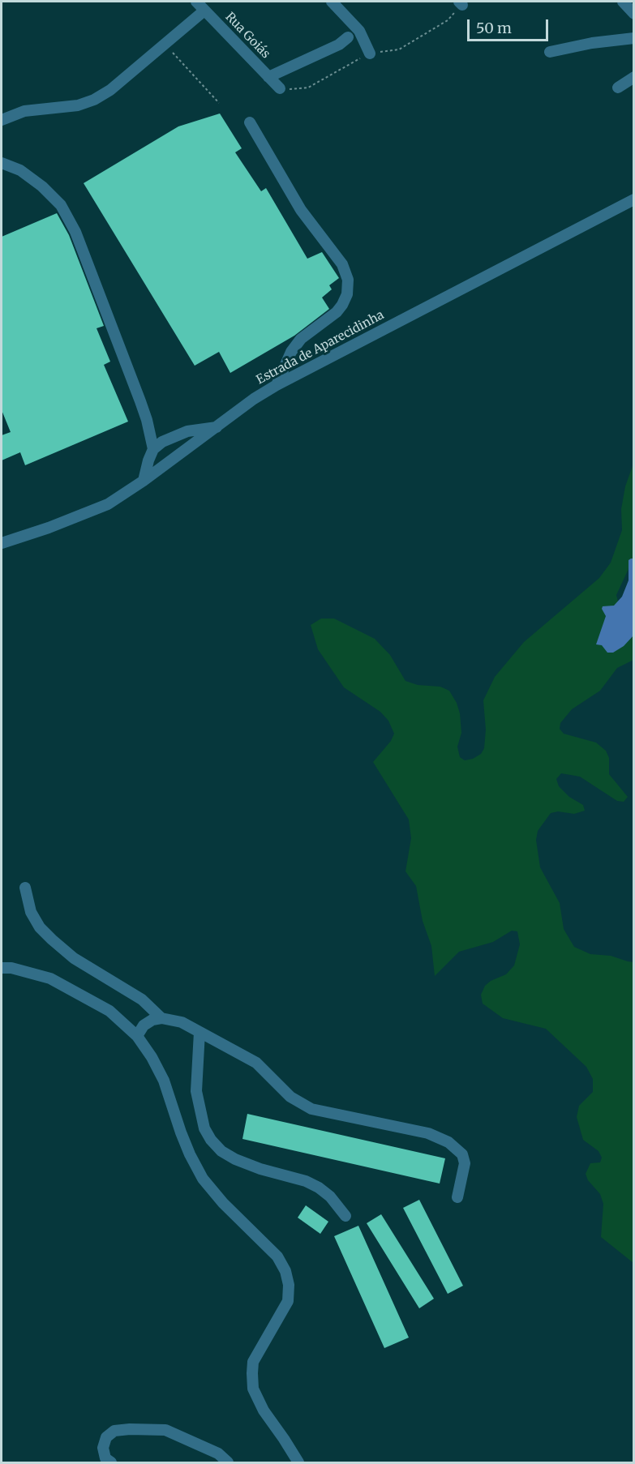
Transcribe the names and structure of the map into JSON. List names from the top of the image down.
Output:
{
  "streets": {
    "street": ["Rua Goiás", "Estrada de Aparecidinha"]
  },
  "scale_bar": "50 m"
}
